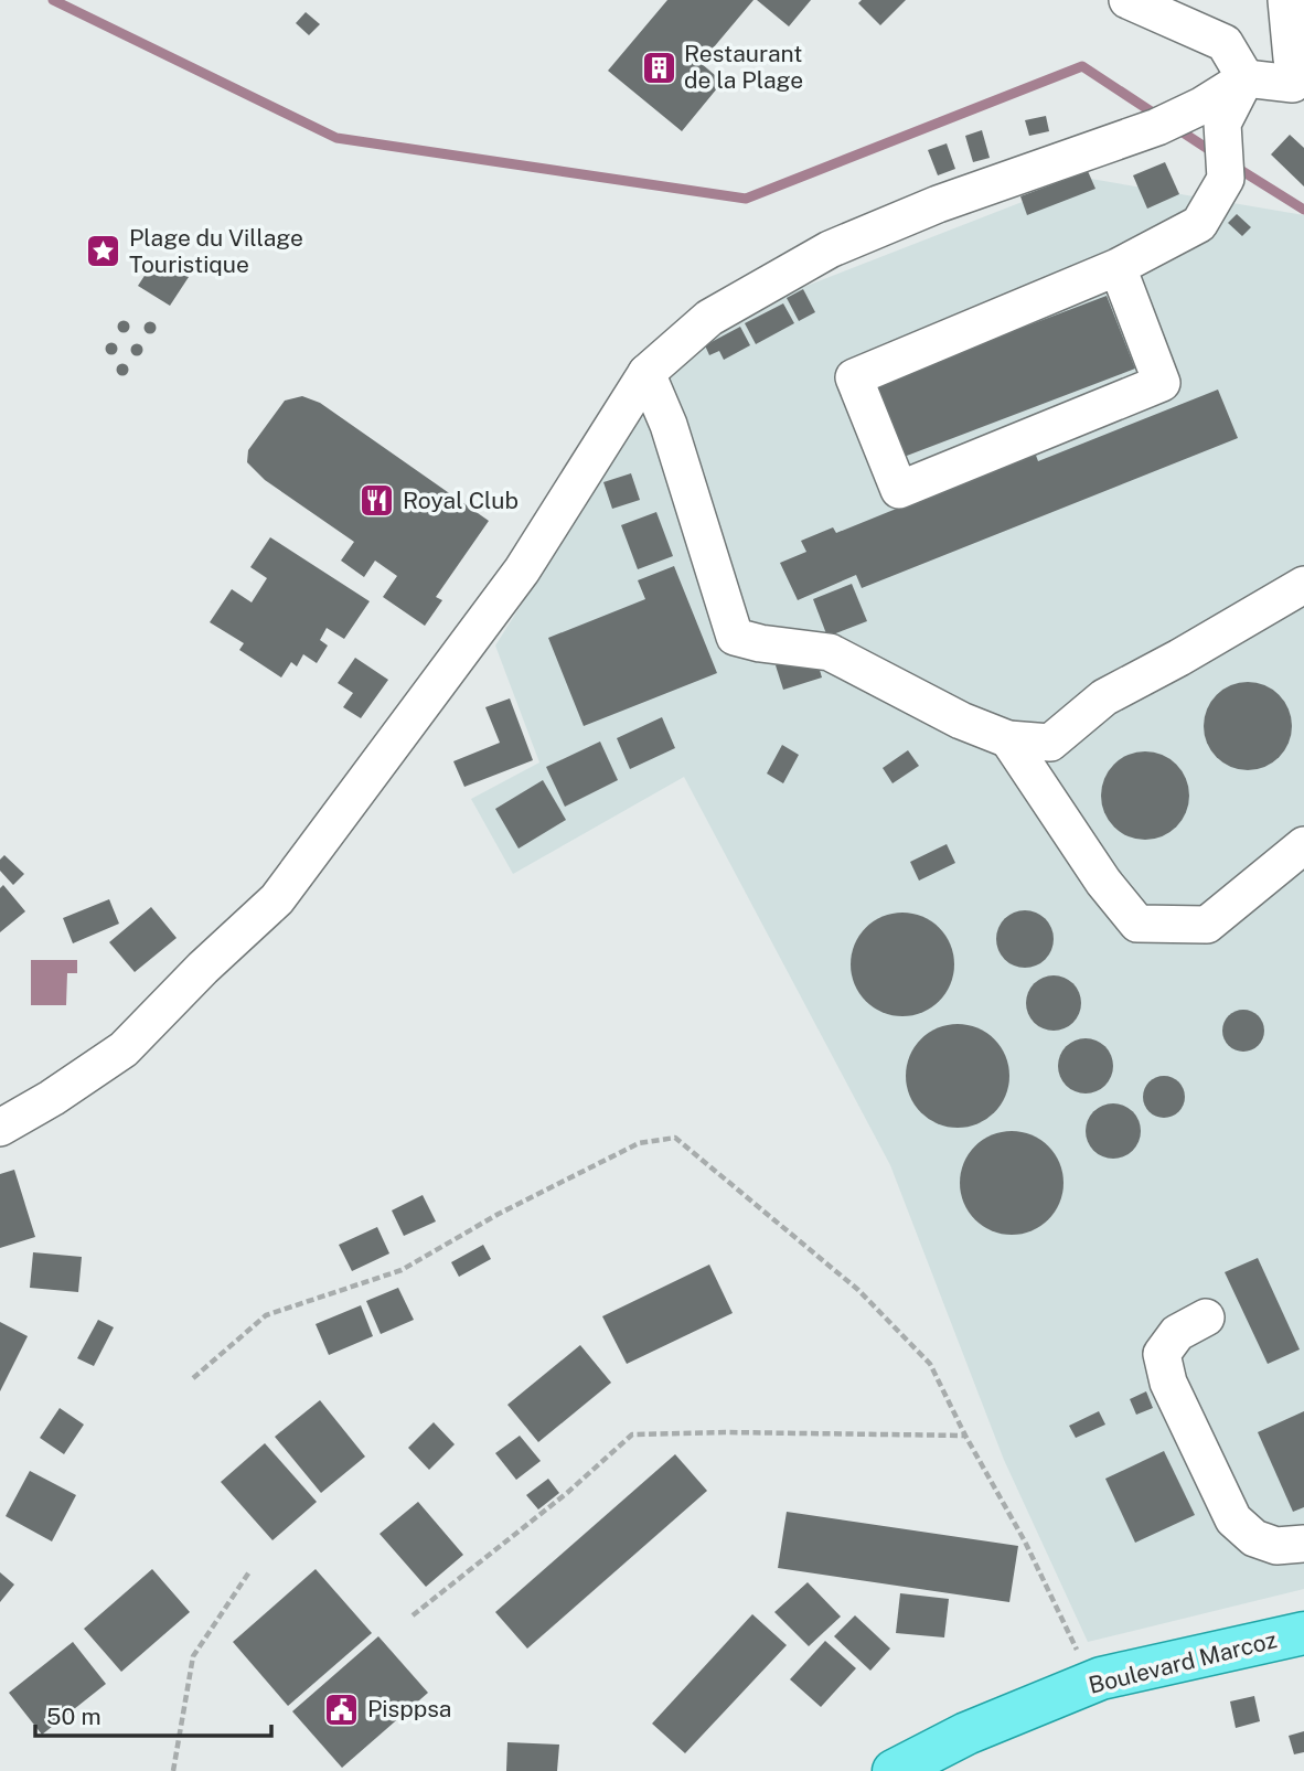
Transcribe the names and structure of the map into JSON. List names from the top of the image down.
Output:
{
  "streets": {
    "main road": ["Boulevard Marcoz"]
  },
  "places": {
    "building": ["Restaurant de la Plage"],
    "place": ["Plage du Village Touristique"],
    "restaurant": ["Royal Club"],
    "public building": ["Pisppsa"]
  },
  "scale_bar": "50 m"
}
